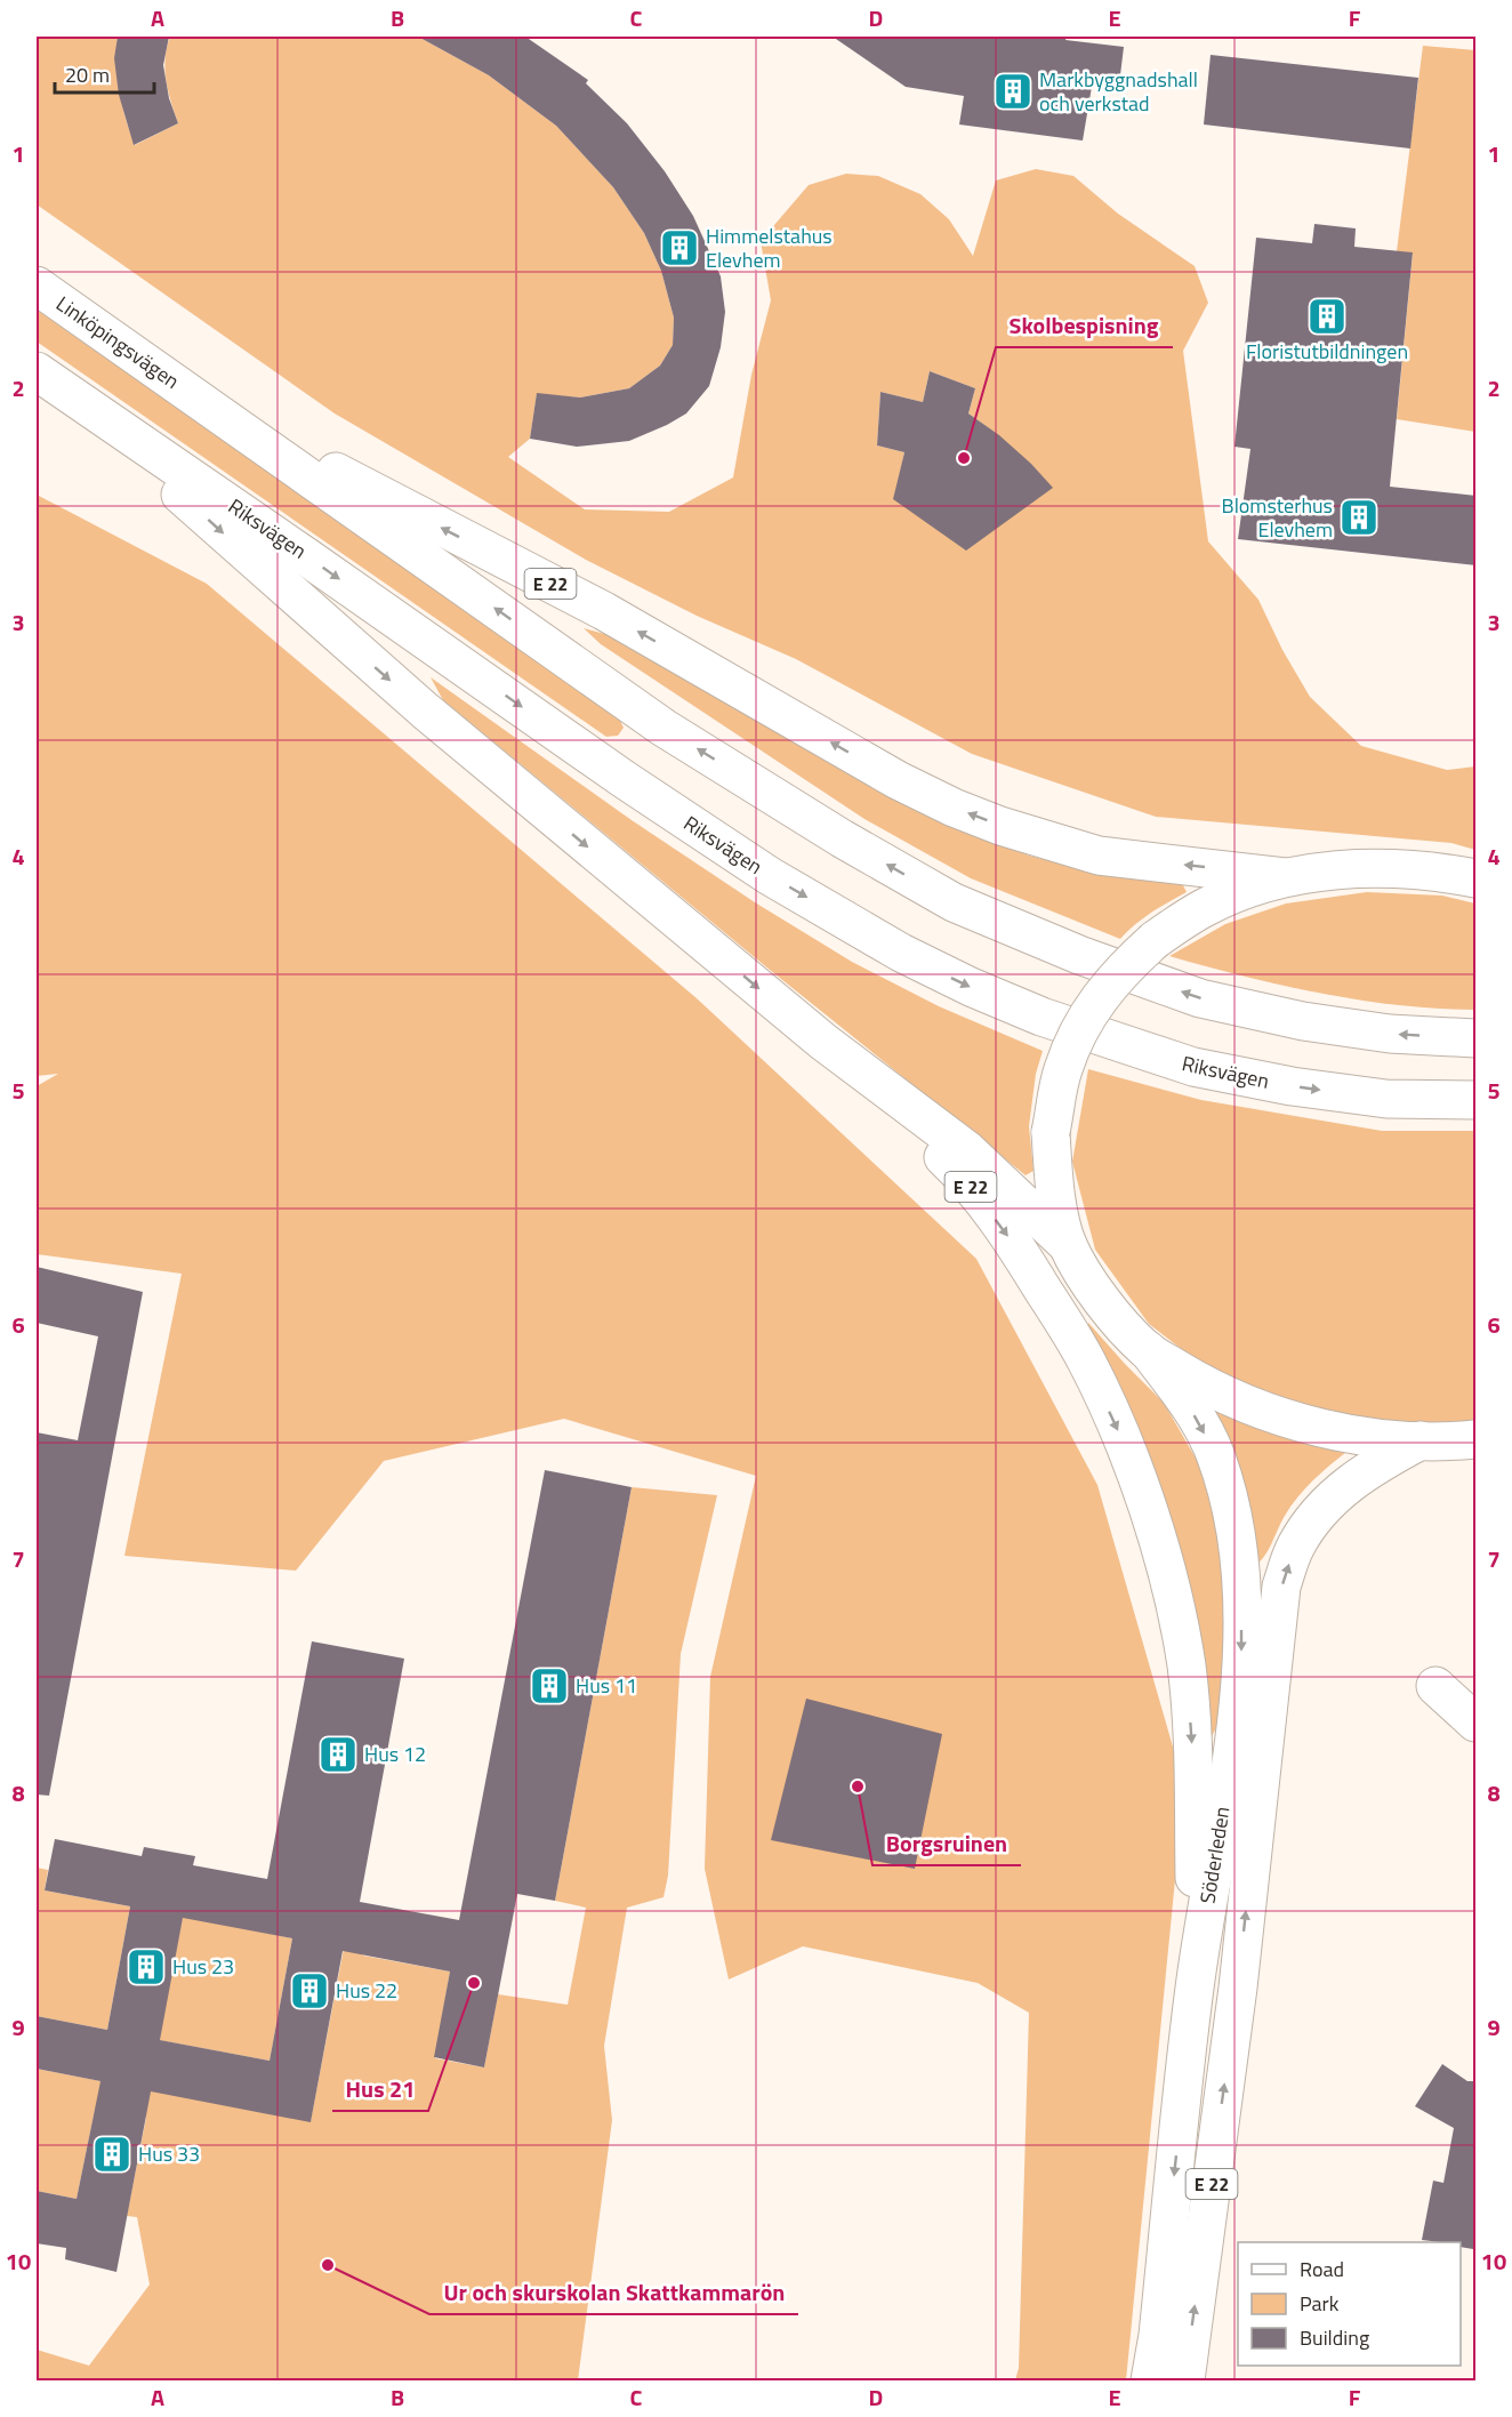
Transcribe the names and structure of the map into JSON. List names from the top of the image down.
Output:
{
  "streets": {
    "main road": [
      "Linköpingsvägen",
      "Riksvägen",
      "E 22",
      "Söderleden"
    ]
  },
  "crossings": [
    ["Linköpingsvägen", "E 22"],
    ["Riksvägen", "E 22"],
    ["E 22", "Söderleden"]
  ],
  "places": {
    "building": [
      "Markbyggnadshall och verkstad",
      "Himmelstahus Elevhem",
      "Floristutbildningen",
      "Blomsterhus Elevhem",
      "Hus 11",
      "Hus 12",
      "Hus 23",
      "Hus 22",
      "Hus 33"
    ],
    "other": [
      "Skolbespisning",
      "Borgsruinen",
      "Hus 21",
      "Ur och skurskolan Skattkammarön"
    ]
  },
  "legend": ["Road", "Park", "Building"],
  "scale_bar": "20 m",
  "grid": {
    "columns": [
      "A",
      "B",
      "C",
      "D",
      "E",
      "F"
    ],
    "rows": [
      "1",
      "2",
      "3",
      "4",
      "5",
      "6",
      "7",
      "8",
      "9",
      "10"
    ]
  }
}
